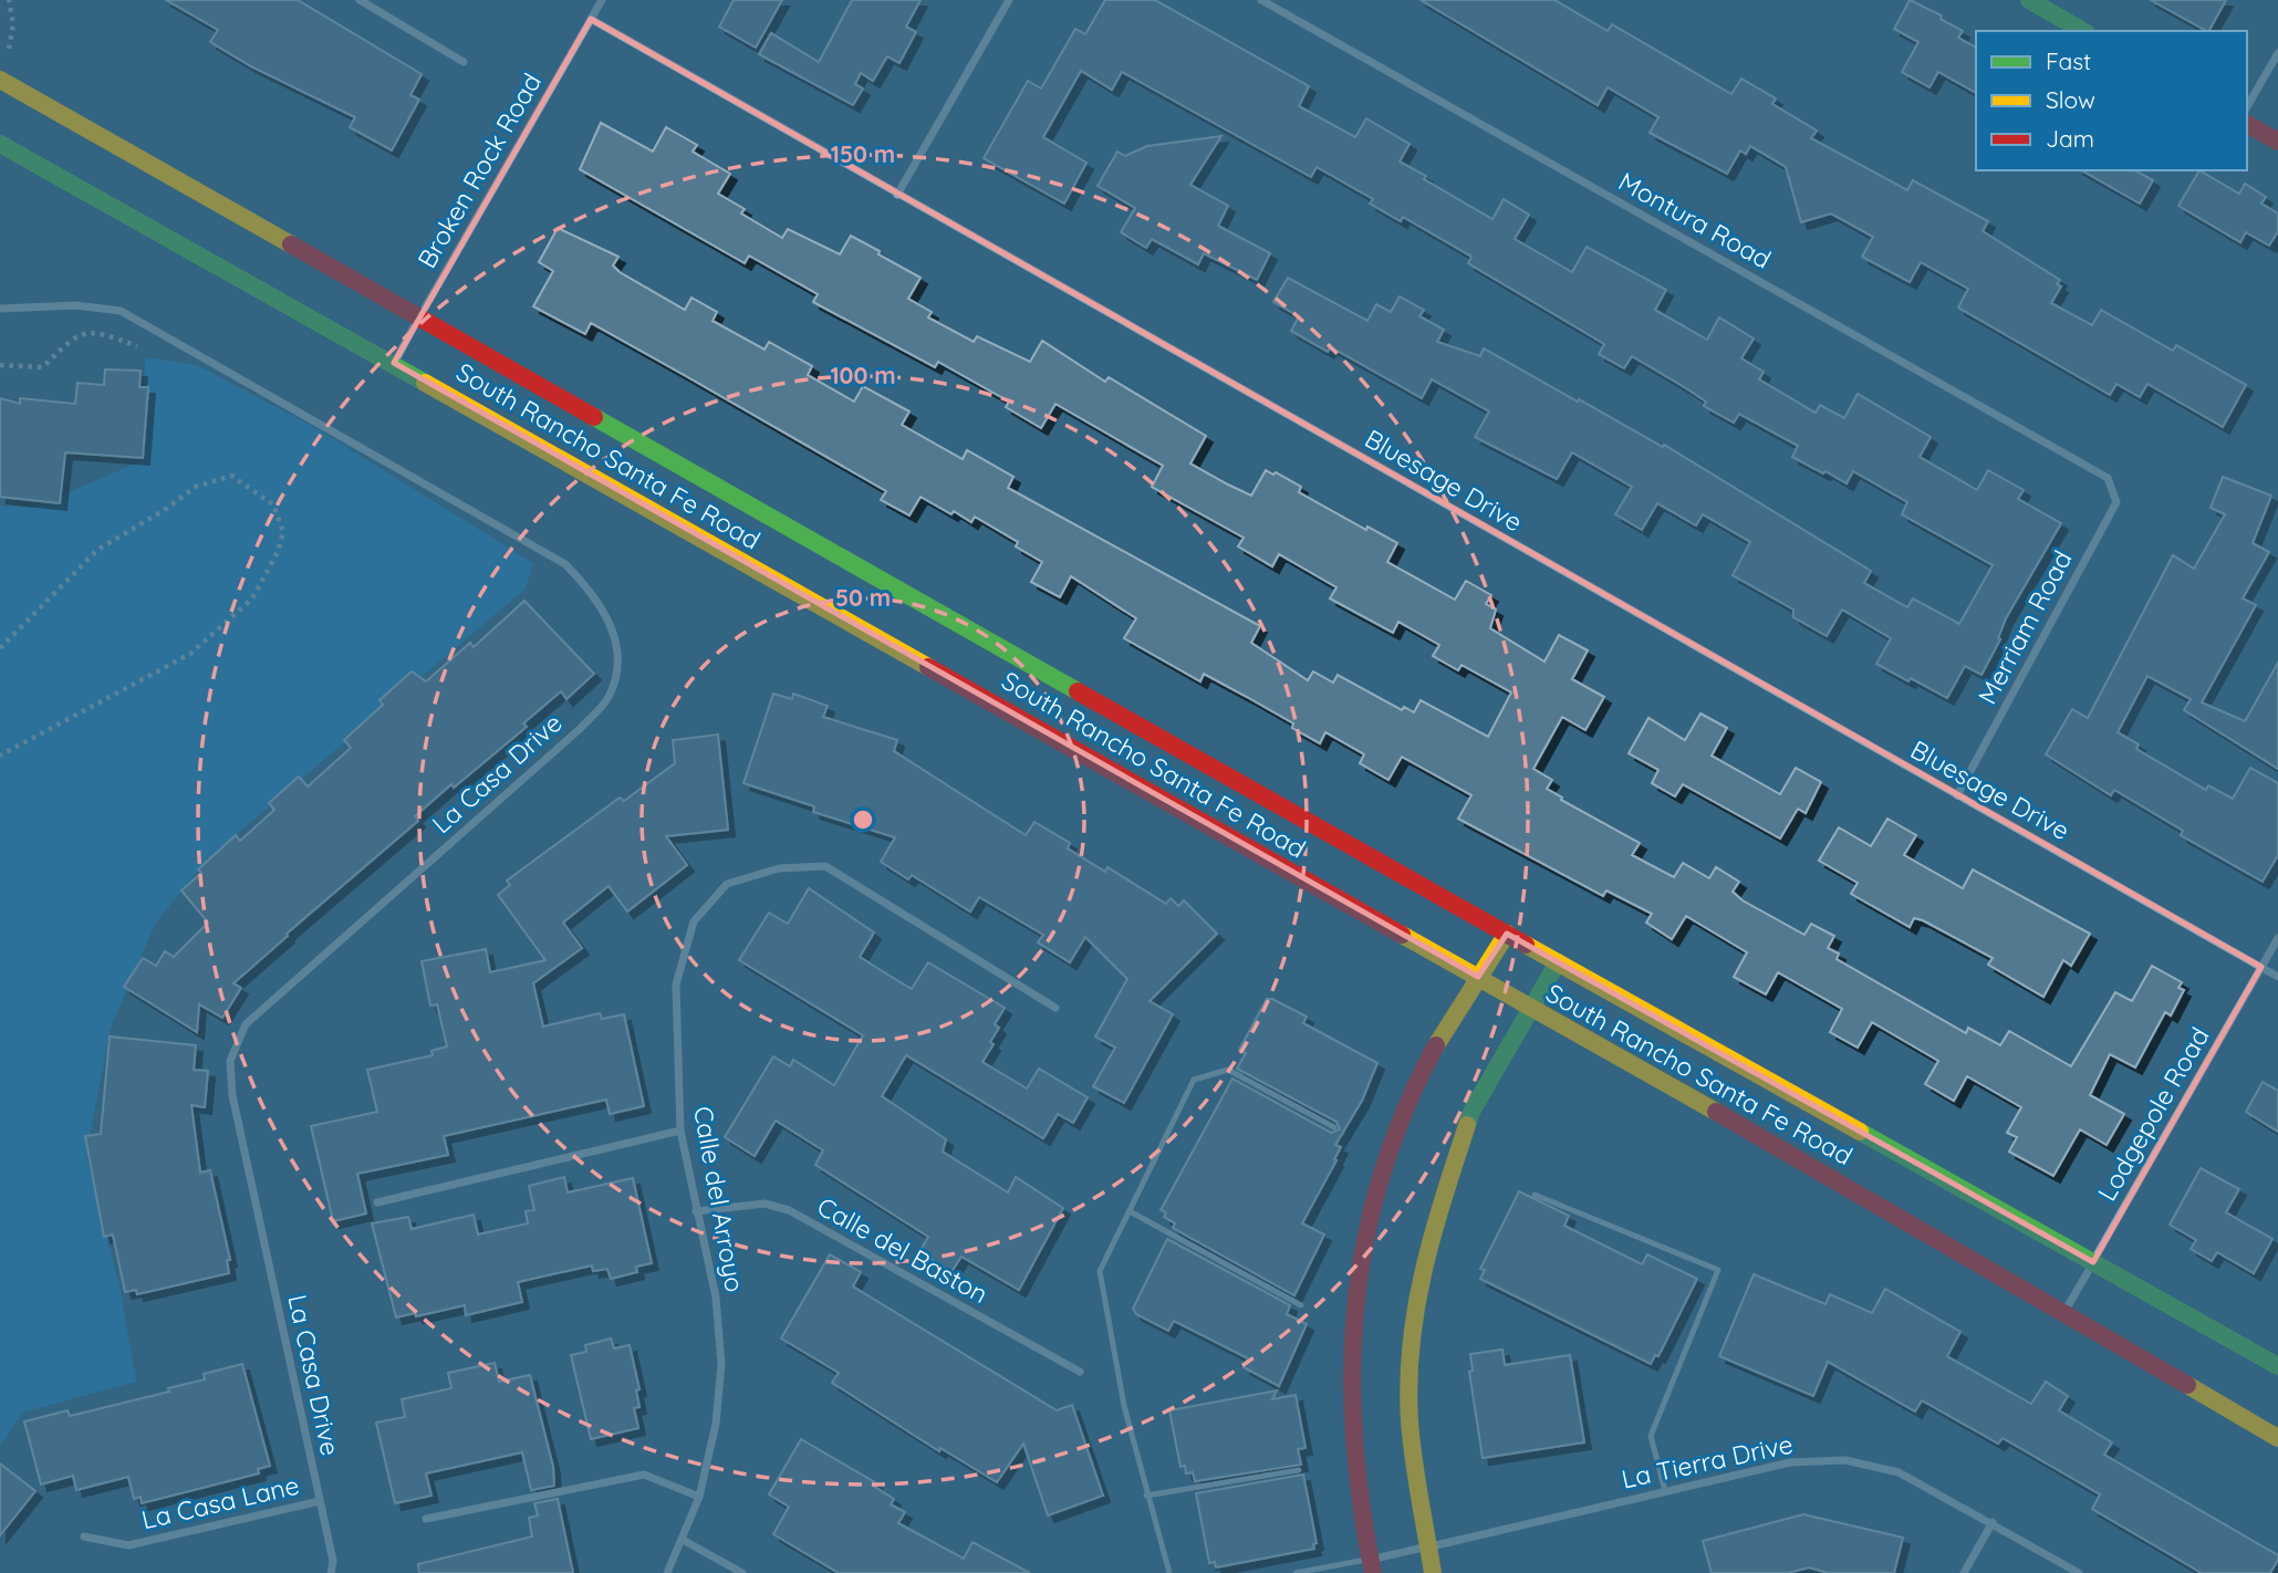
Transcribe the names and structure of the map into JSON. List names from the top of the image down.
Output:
{
  "streets": {
    "main road": ["South Rancho Santa Fe Road"],
    "street": [
      "Broken Rock Road",
      "Montura Road",
      "Bluesage Drive",
      "Merriam Road",
      "La Casa Drive",
      "Lodgepole Road",
      "Calle del Arroyo",
      "Calle del Baston",
      "La Tierra Drive",
      "La Casa Lane"
    ]
  },
  "crossings": [
    ["Broken Rock Road", "South Rancho Santa Fe Road"],
    ["Broken Rock Road", "Bluesage Drive"],
    ["Montura Road", "Merriam Road"],
    ["South Rancho Santa Fe Road", "Lodgepole Road"],
    ["Bluesage Drive", "Merriam Road"],
    ["Bluesage Drive", "Lodgepole Road"],
    ["La Casa Drive", "La Casa Lane"],
    ["Calle del Arroyo", "Calle del Baston"]
  ],
  "legend": ["Fast", "Slow", "Jam"],
  "rings": ["150 m", "100 m", "50 m"]
}
